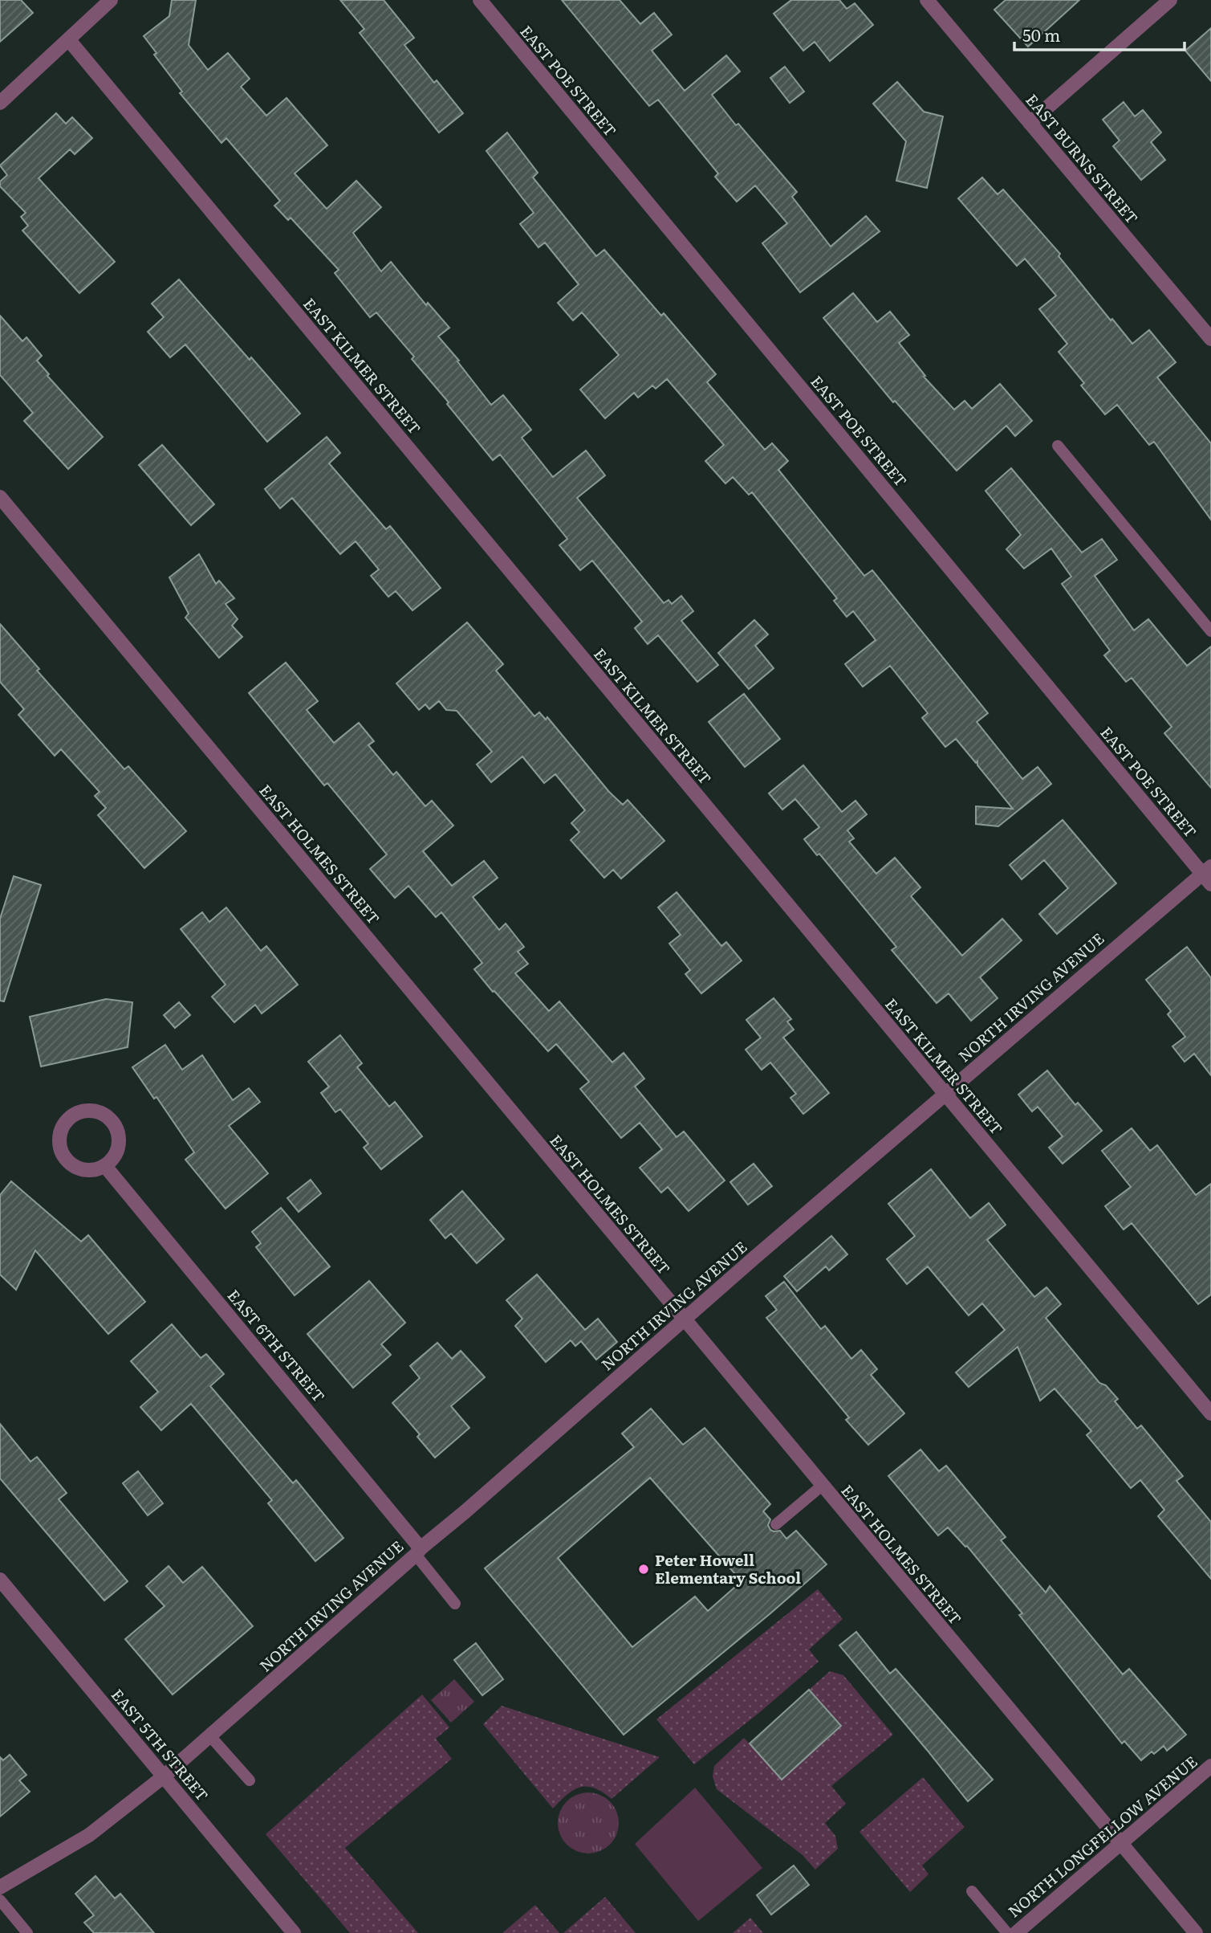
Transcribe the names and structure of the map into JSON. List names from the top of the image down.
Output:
{
  "streets": {
    "street": [
      "EAST POE STREET",
      "EAST BURNS STREET",
      "EAST KILMER STREET",
      "EAST HOLMES STREET",
      "NORTH IRVING AVENUE",
      "EAST 6TH STREET",
      "EAST 5TH STREET",
      "NORTH LONGFELLOW AVENUE"
    ]
  },
  "crossings": [
    ["EAST POE STREET", "NORTH IRVING AVENUE"],
    ["EAST KILMER STREET", "NORTH IRVING AVENUE"],
    ["EAST HOLMES STREET", "NORTH IRVING AVENUE"],
    ["EAST HOLMES STREET", "NORTH LONGFELLOW AVENUE"],
    ["NORTH IRVING AVENUE", "EAST 6TH STREET"],
    ["NORTH IRVING AVENUE", "EAST 5TH STREET"]
  ],
  "places": ["Peter Howell Elementary School"],
  "scale_bar": "50 m"
}
